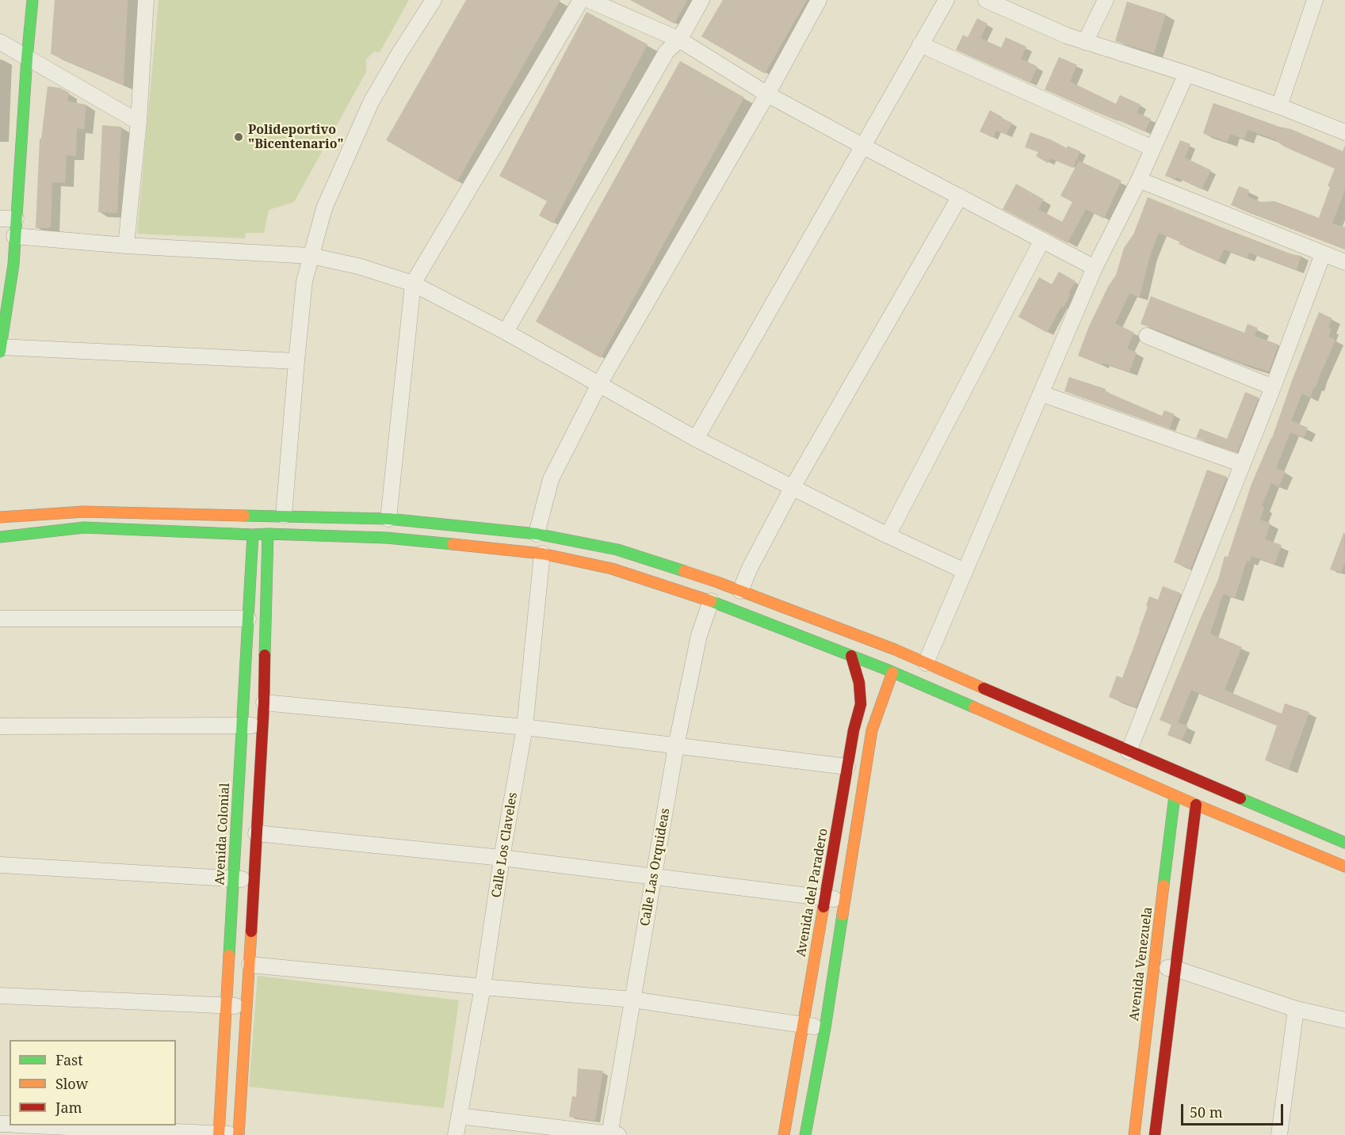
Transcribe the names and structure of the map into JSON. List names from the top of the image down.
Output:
{
  "streets": {
    "street": [
      "Avenida Colonial",
      "Calle Los Claveles",
      "Calle Las Orquideas",
      "Avenida del Paradero",
      "Avenida Venezuela"
    ]
  },
  "places": ["Polideportivo \"Bicentenario\""],
  "legend": ["Fast", "Slow", "Jam"],
  "scale_bar": "50 m"
}
